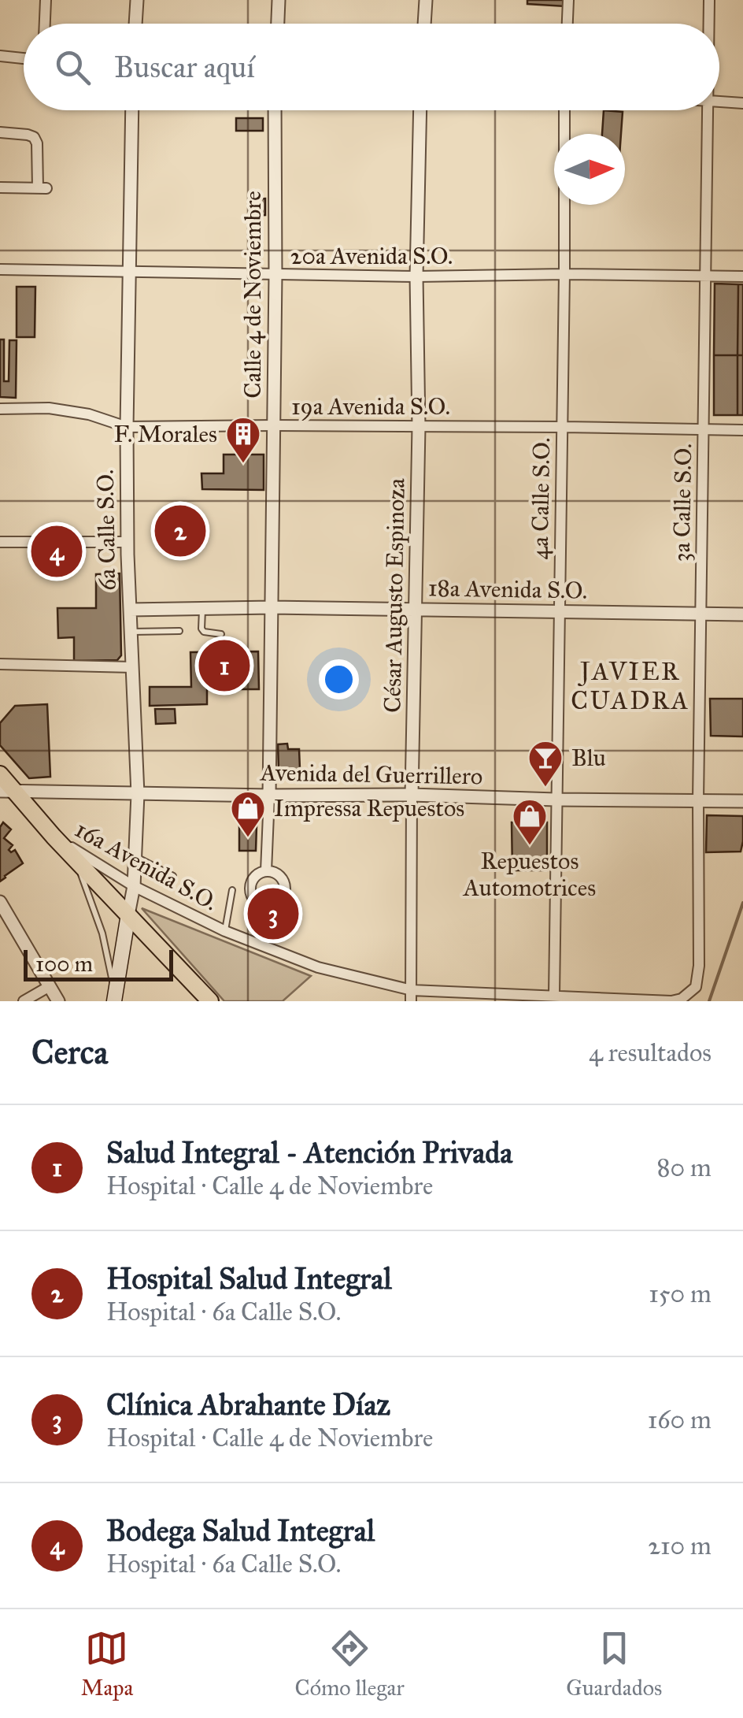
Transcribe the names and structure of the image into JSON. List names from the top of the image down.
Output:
{
  "streets": {
    "street": [
      "20a Avenida S.O.",
      "Calle 4 de Noviembre",
      "19a Avenida S.O.",
      "4a Calle S.O.",
      "3a Calle S.O.",
      "6a Calle S.O.",
      "18a Avenida S.O.",
      "César Augusto Espinoza",
      "Avenida del Guerrillero",
      "16a Avenida S.O."
    ]
  },
  "crossings": [
    ["20a Avenida S.O.", "Calle 4 de Noviembre"],
    ["20a Avenida S.O.", "4a Calle S.O."],
    ["20a Avenida S.O.", "3a Calle S.O."],
    ["20a Avenida S.O.", "6a Calle S.O."],
    ["20a Avenida S.O.", "César Augusto Espinoza"],
    ["Calle 4 de Noviembre", "19a Avenida S.O."],
    ["Calle 4 de Noviembre", "18a Avenida S.O."],
    ["Calle 4 de Noviembre", "Avenida del Guerrillero"],
    ["19a Avenida S.O.", "4a Calle S.O."],
    ["19a Avenida S.O.", "3a Calle S.O."],
    ["19a Avenida S.O.", "6a Calle S.O."],
    ["19a Avenida S.O.", "César Augusto Espinoza"],
    ["4a Calle S.O.", "18a Avenida S.O."],
    ["4a Calle S.O.", "Avenida del Guerrillero"],
    ["4a Calle S.O.", "16a Avenida S.O."],
    ["3a Calle S.O.", "18a Avenida S.O."],
    ["3a Calle S.O.", "Avenida del Guerrillero"],
    ["3a Calle S.O.", "16a Avenida S.O."],
    ["6a Calle S.O.", "18a Avenida S.O."],
    ["6a Calle S.O.", "Avenida del Guerrillero"],
    ["6a Calle S.O.", "16a Avenida S.O."],
    ["18a Avenida S.O.", "César Augusto Espinoza"],
    ["César Augusto Espinoza", "Avenida del Guerrillero"],
    ["César Augusto Espinoza", "16a Avenida S.O."]
  ],
  "districts": ["JAVIER CUADRA"],
  "places": {
    "building": ["F. Morales"],
    "bar": ["Blu"],
    "shop": ["Impressa Repuestos", "Repuestos Automotrices"]
  },
  "scale_bar": "100 m",
  "north": "right",
  "page": {
    "search": "Buscar aquí",
    "pins": [
      "2",
      "4",
      "1",
      "3"
    ],
    "scale": "100 m",
    "heading": ["Cerca", "4 resultados"],
    "list": [
      {
        "mark": "1",
        "name": "Salud Integral - Atención Privada",
        "note": "Hospital · Calle 4 de Noviembre",
        "value": "80 m"
      },
      {
        "mark": "2",
        "name": "Hospital Salud Integral",
        "note": "Hospital · 6a Calle S.O.",
        "value": "150 m"
      },
      {
        "mark": "3",
        "name": "Clínica Abrahante Díaz",
        "note": "Hospital · Calle 4 de Noviembre",
        "value": "160 m"
      },
      {
        "mark": "4",
        "name": "Bodega Salud Integral",
        "note": "Hospital · 6a Calle S.O.",
        "value": "210 m"
      }
    ],
    "nav": ["Mapa", "Cómo llegar", "Guardados"]
  }
}
